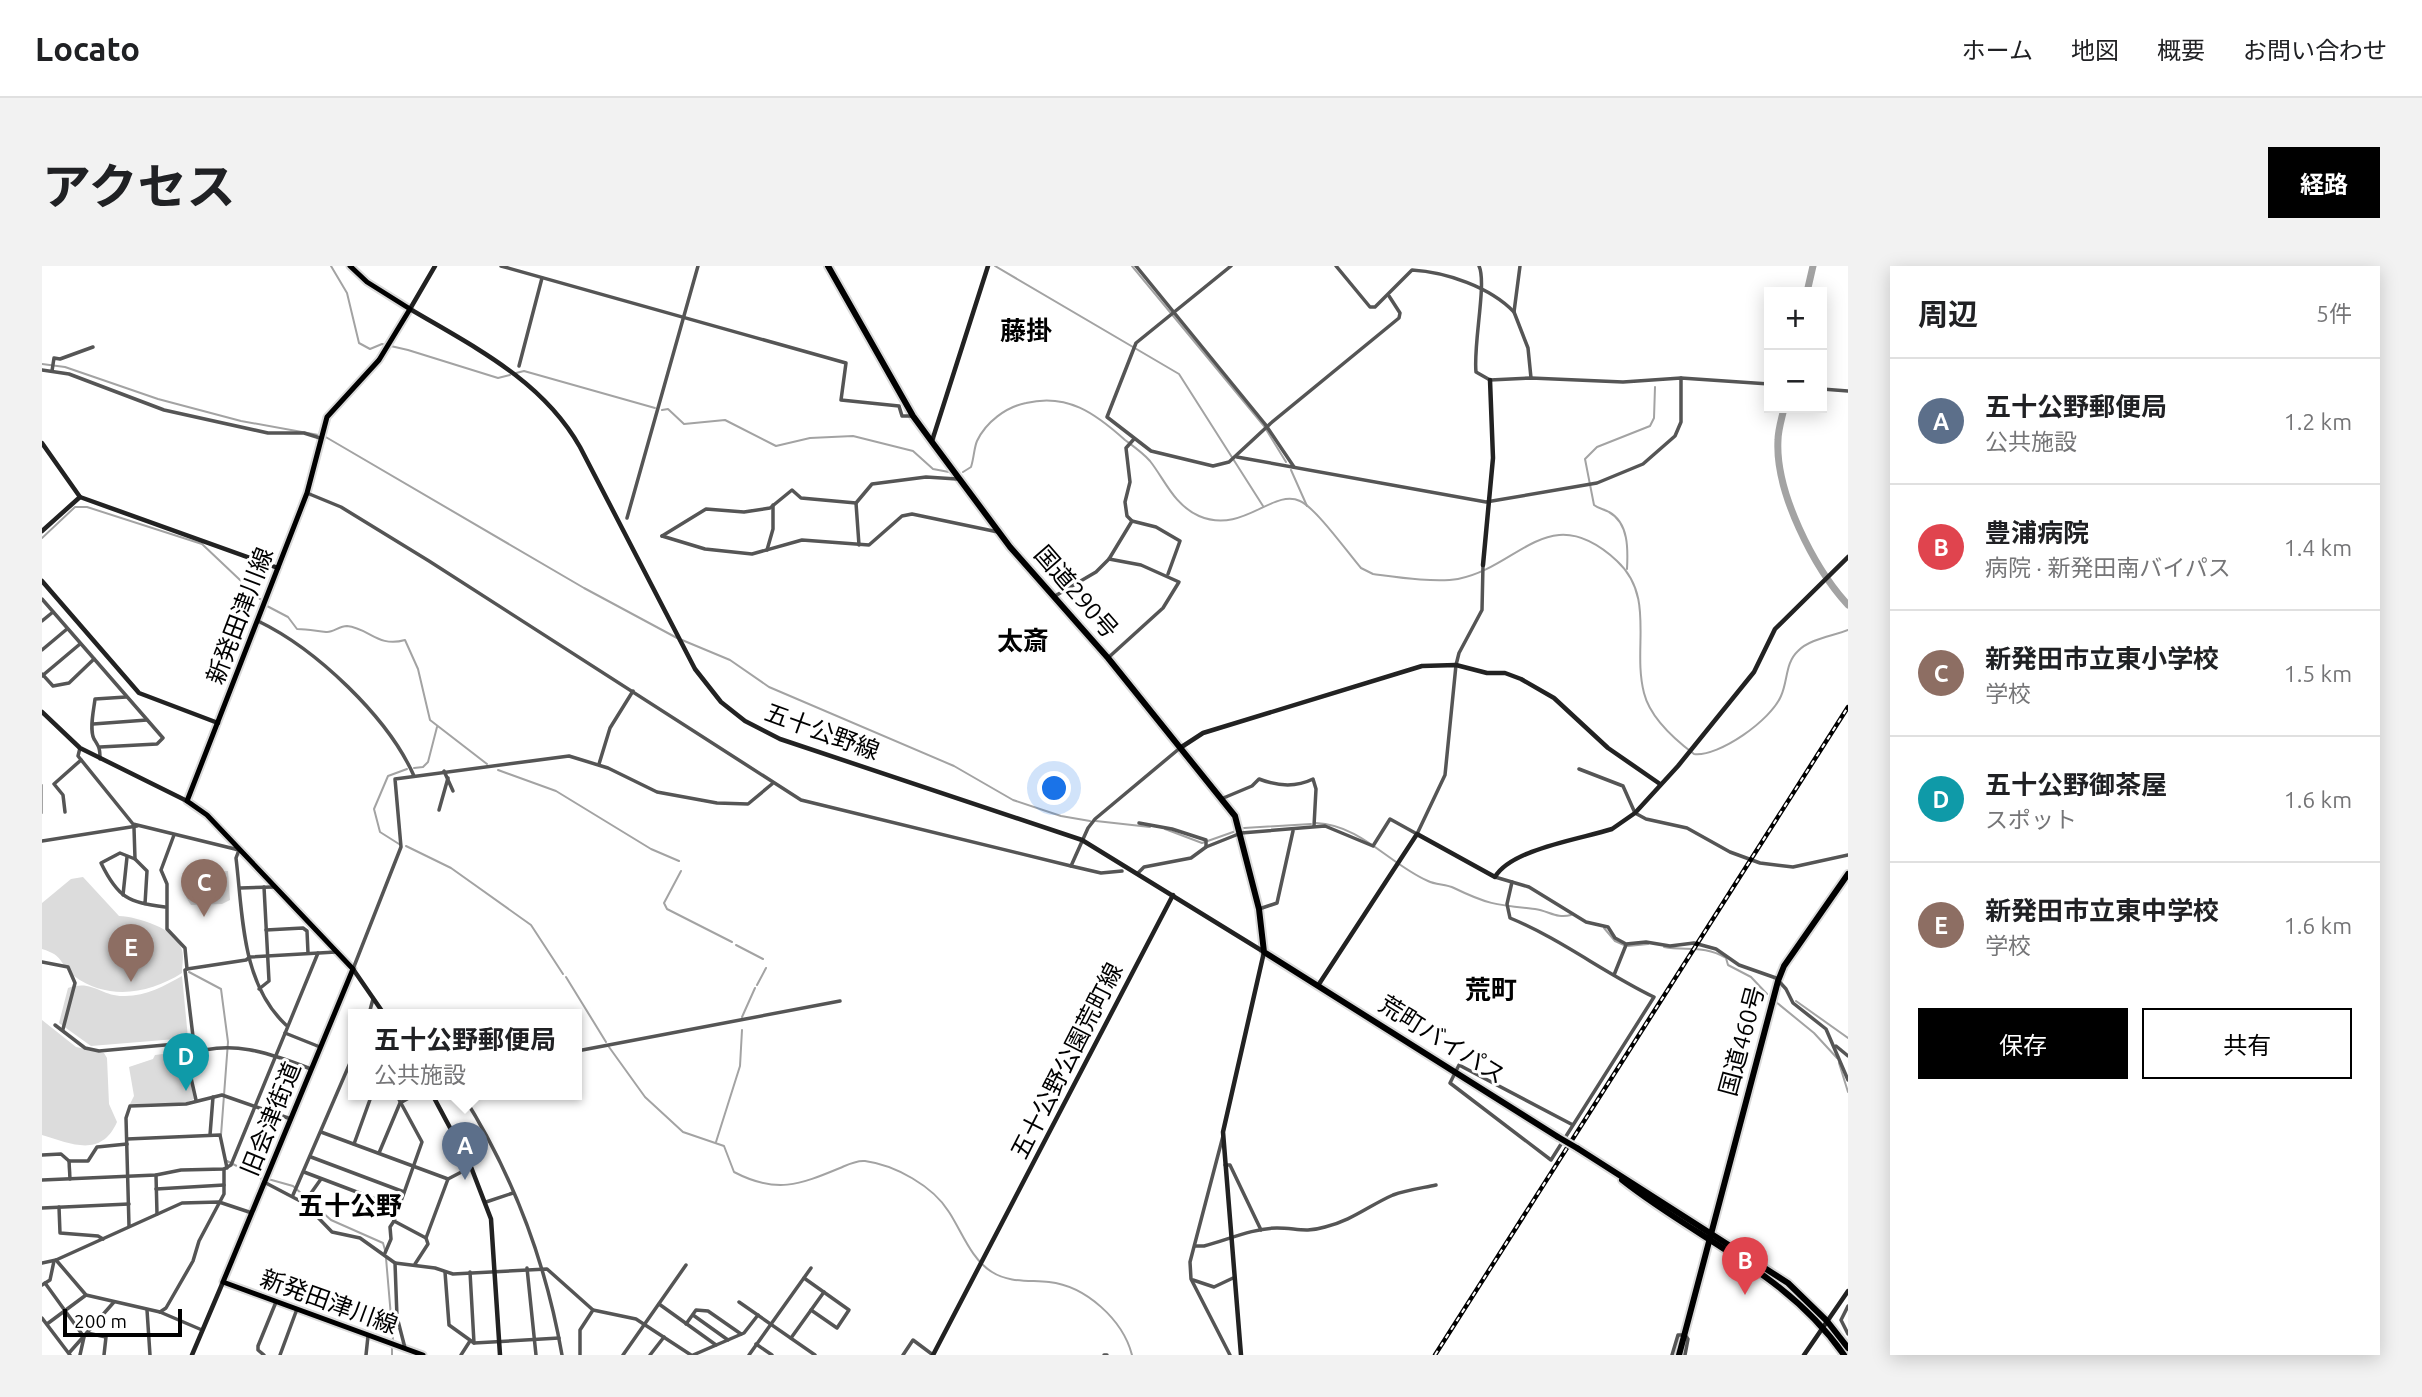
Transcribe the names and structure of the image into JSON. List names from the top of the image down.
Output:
{
  "streets": {
    "highway": ["国道290号", "荒町バイパス", "国道460号"],
    "main road": ["新発田津川線", "旧会津街道"],
    "street": ["五十公野線", "五十公野公園荒町線"]
  },
  "crossings": [
    ["国道290号", "五十公野線"],
    ["国道290号", "荒町バイパス"],
    ["新発田津川線", "五十公野線"],
    ["新発田津川線", "旧会津街道"],
    ["五十公野線", "荒町バイパス"],
    ["五十公野線", "五十公野公園荒町線"],
    ["荒町バイパス", "国道460号"]
  ],
  "districts": [
    "藤掛",
    "太斎",
    "荒町",
    "五十公野"
  ],
  "scale_bar": "200 m",
  "page": {
    "header": "Locato",
    "nav": [
      "ホーム",
      "地図",
      "概要",
      "お問い合わせ"
    ],
    "title": "アクセス",
    "buttons": [
      "経路",
      ["保存", "共有"]
    ],
    "heading": ["周辺", "5件"],
    "map_buttons": ["+", "−"],
    "list": [
      {
        "mark": "A",
        "name": "五十公野郵便局",
        "note": "公共施設",
        "value": "1.2 km"
      },
      {
        "mark": "B",
        "name": "豊浦病院",
        "note": "病院 · 新発田南バイパス",
        "value": "1.4 km"
      },
      {
        "mark": "C",
        "name": "新発田市立東小学校",
        "note": "学校",
        "value": "1.5 km"
      },
      {
        "mark": "D",
        "name": "五十公野御茶屋",
        "note": "スポット",
        "value": "1.6 km"
      },
      {
        "mark": "E",
        "name": "新発田市立東中学校",
        "note": "学校",
        "value": "1.6 km"
      }
    ],
    "pins": [
      "C",
      "E",
      "D",
      "A",
      "B"
    ],
    "popup": ["五十公野郵便局", "公共施設"],
    "scale": "200 m"
  }
}
